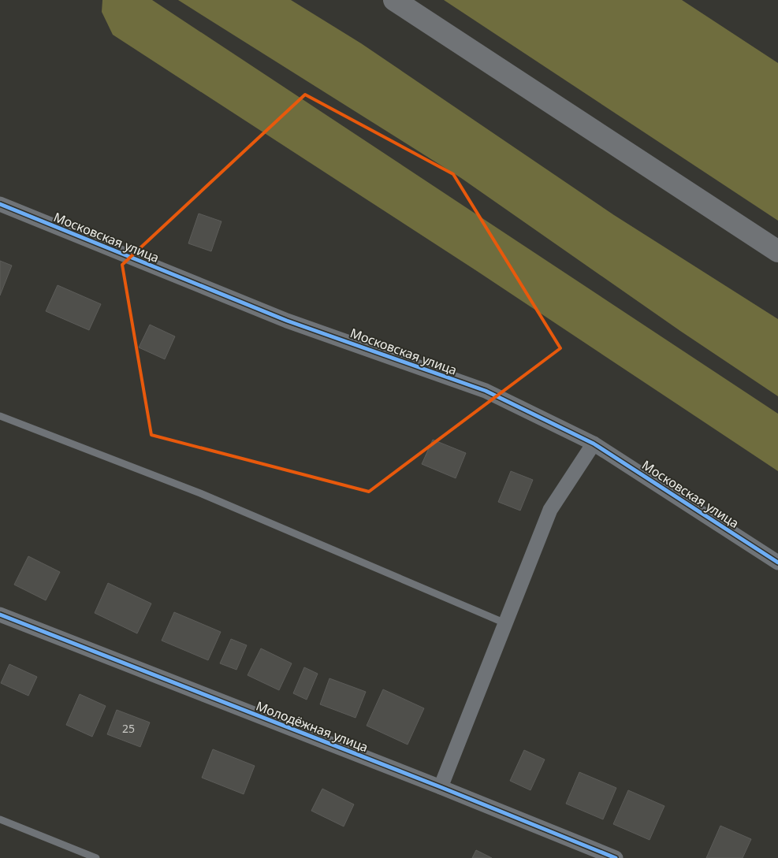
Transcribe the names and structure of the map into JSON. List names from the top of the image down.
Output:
{
  "streets": {
    "street": ["Московская улица", "Молодёжная улица"]
  },
  "house_numbers": ["25"]
}
